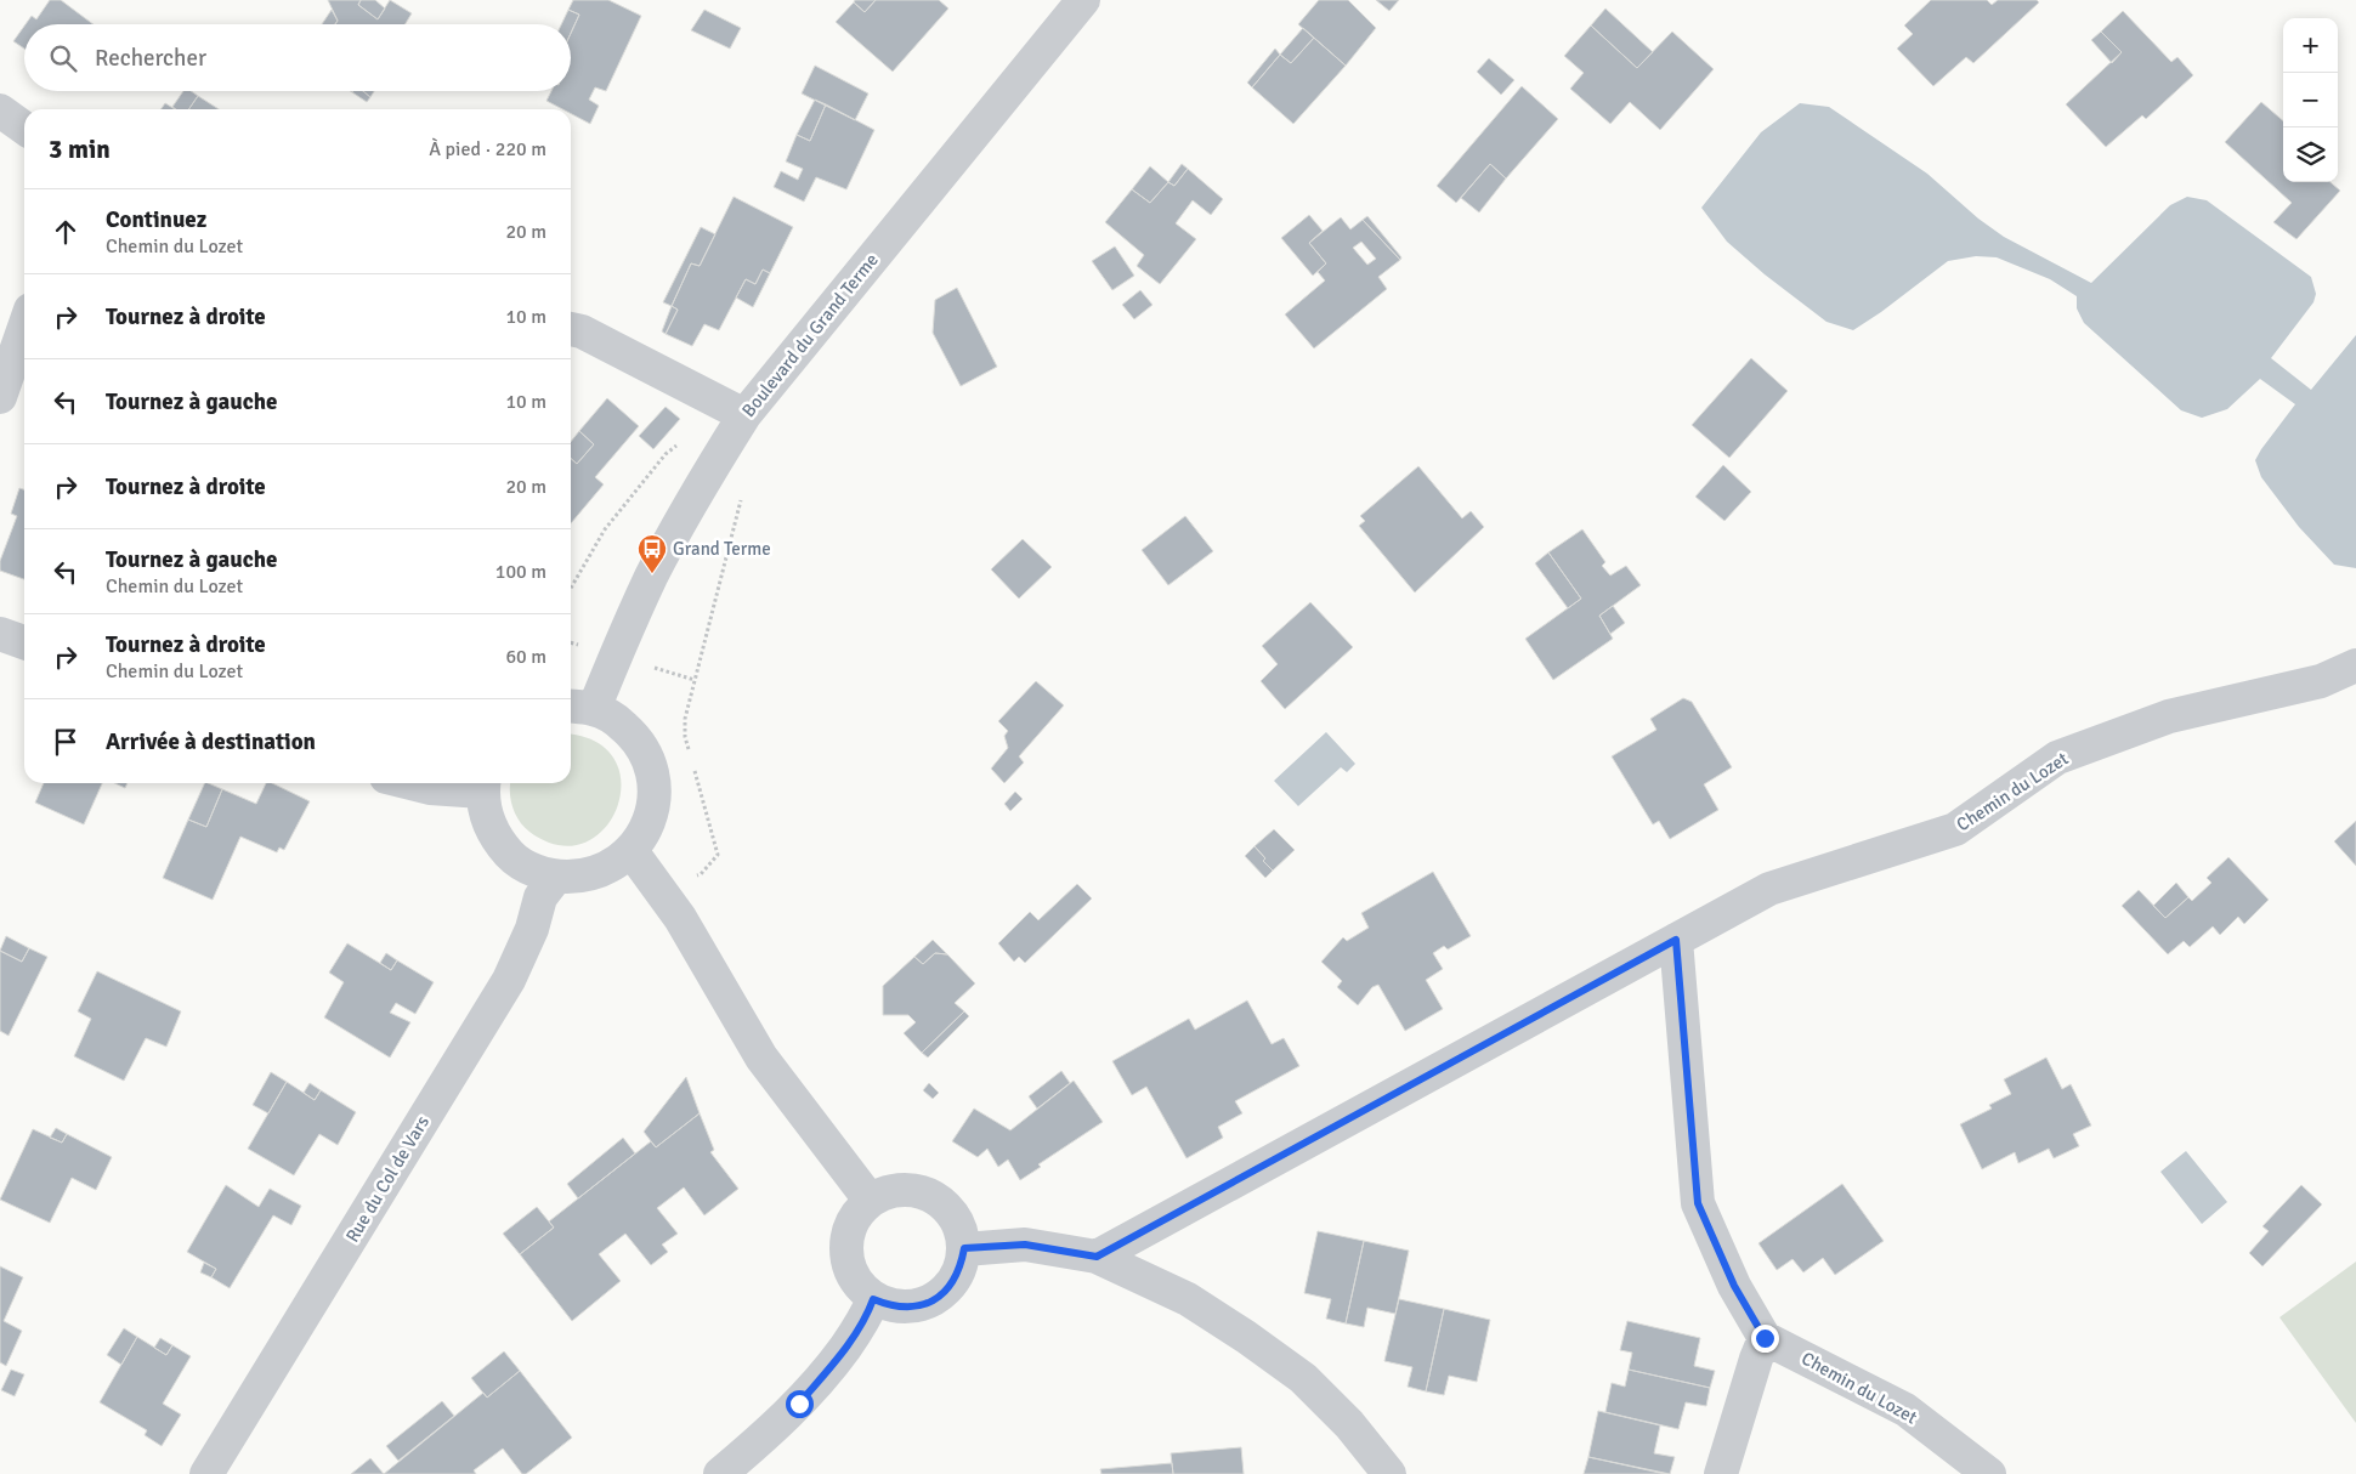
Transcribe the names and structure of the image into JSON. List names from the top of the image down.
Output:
{
  "streets": {
    "street": ["Boulevard du Grand Terme", "Chemin du Lozet", "Rue du Col de Vars"]
  },
  "places": {
    "bus stop": ["Grand Terme"]
  },
  "page": {
    "map_buttons": ["+", "−"],
    "search": "Rechercher",
    "heading": ["3 min", "À pied · 220 m"],
    "list": [
      ["Continuez", "Chemin du Lozet", "20 m"],
      ["Tournez à droite", "10 m"],
      ["Tournez à gauche", "10 m"],
      ["Tournez à droite", "20 m"],
      ["Tournez à gauche", "Chemin du Lozet", "100 m"],
      ["Tournez à droite", "Chemin du Lozet", "60 m"],
      "Arrivée à destination"
    ]
  }
}
